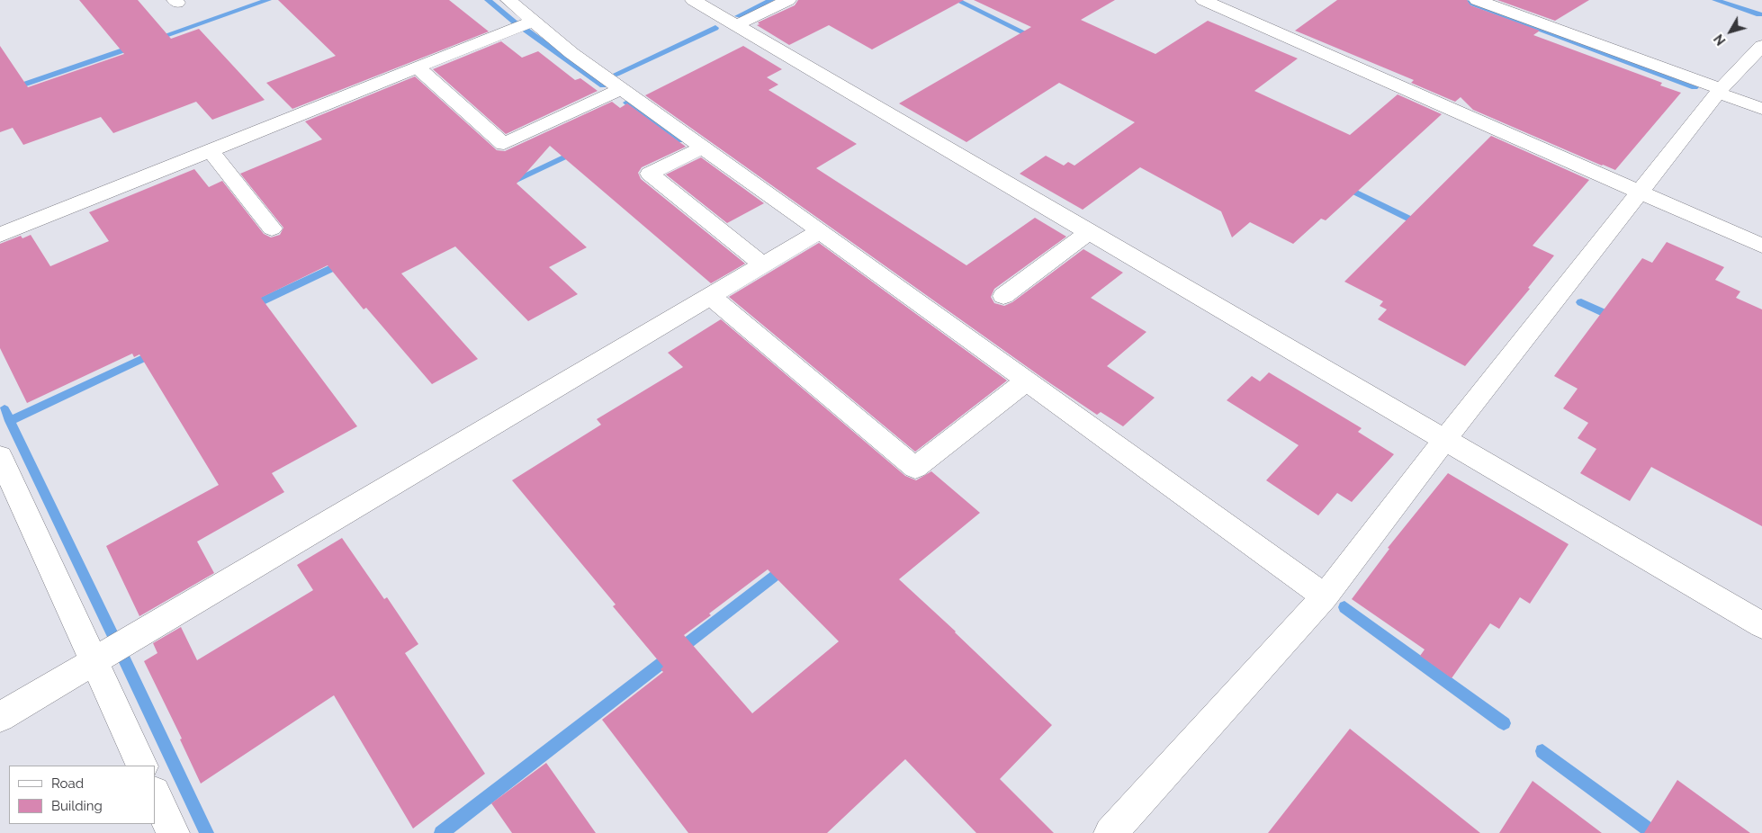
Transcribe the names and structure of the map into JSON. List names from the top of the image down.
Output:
{
  "legend": ["Road", "Building"],
  "north": "bottom left"
}
